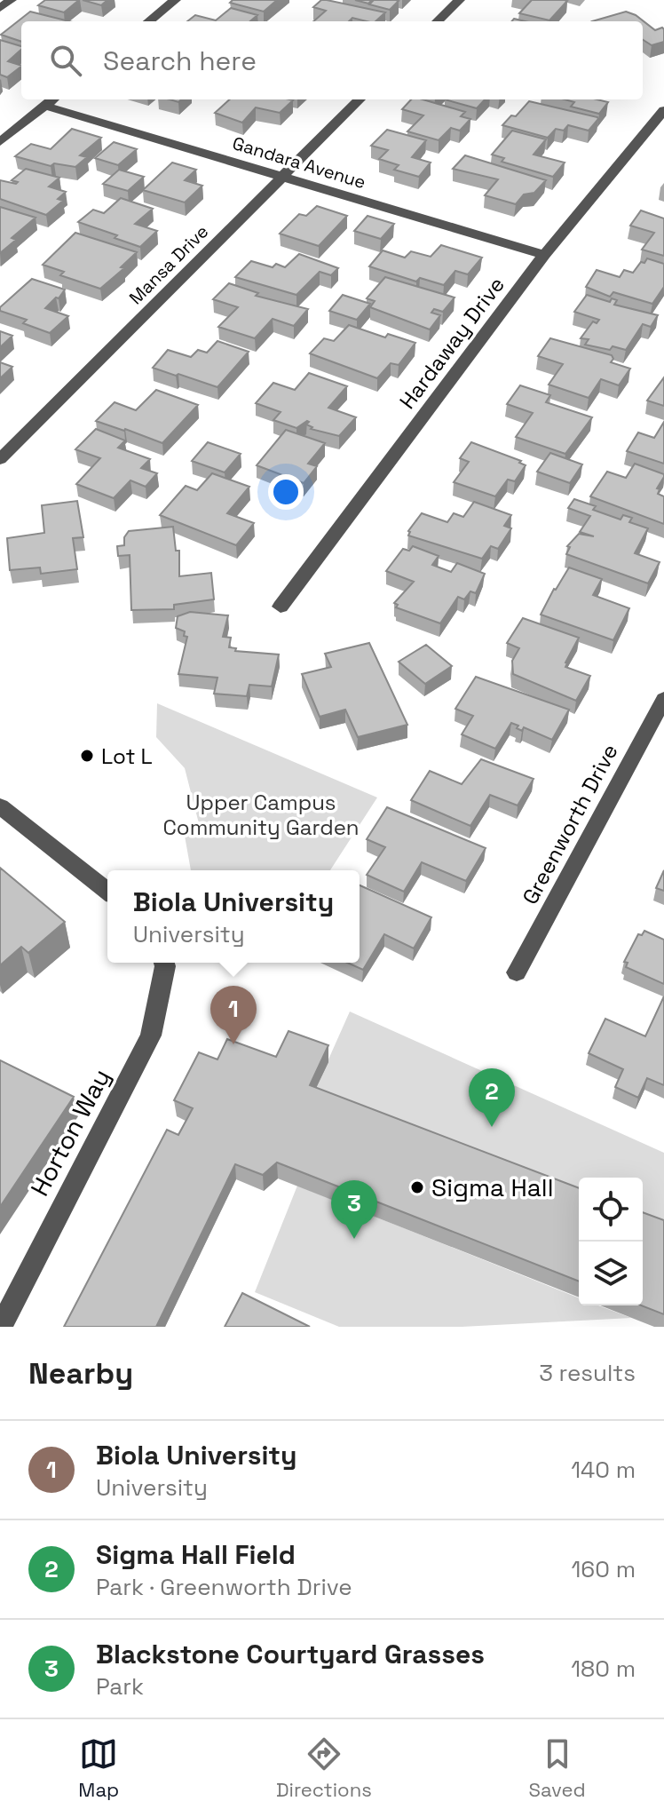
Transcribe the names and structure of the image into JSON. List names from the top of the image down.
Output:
{
  "streets": {
    "street": [
      "Gandara Avenue",
      "Mansa Drive",
      "Hardaway Drive",
      "Greenworth Drive",
      "Horton Way"
    ]
  },
  "crossings": [
    ["Gandara Avenue", "Mansa Drive"],
    ["Gandara Avenue", "Hardaway Drive"]
  ],
  "parks": ["Upper Campus Community Garden"],
  "places": ["Lot L", "Sigma Hall"],
  "page": {
    "search": "Search here",
    "popup": ["Biola University", "University"],
    "pins": ["1", "2", "3"],
    "heading": ["Nearby", "3 results"],
    "list": [
      {
        "mark": "1",
        "name": "Biola University",
        "note": "University",
        "value": "140 m"
      },
      {
        "mark": "2",
        "name": "Sigma Hall Field",
        "note": "Park · Greenworth Drive",
        "value": "160 m"
      },
      {
        "mark": "3",
        "name": "Blackstone Courtyard Grasses",
        "note": "Park",
        "value": "180 m"
      }
    ],
    "nav": ["Map", "Directions", "Saved"]
  }
}
